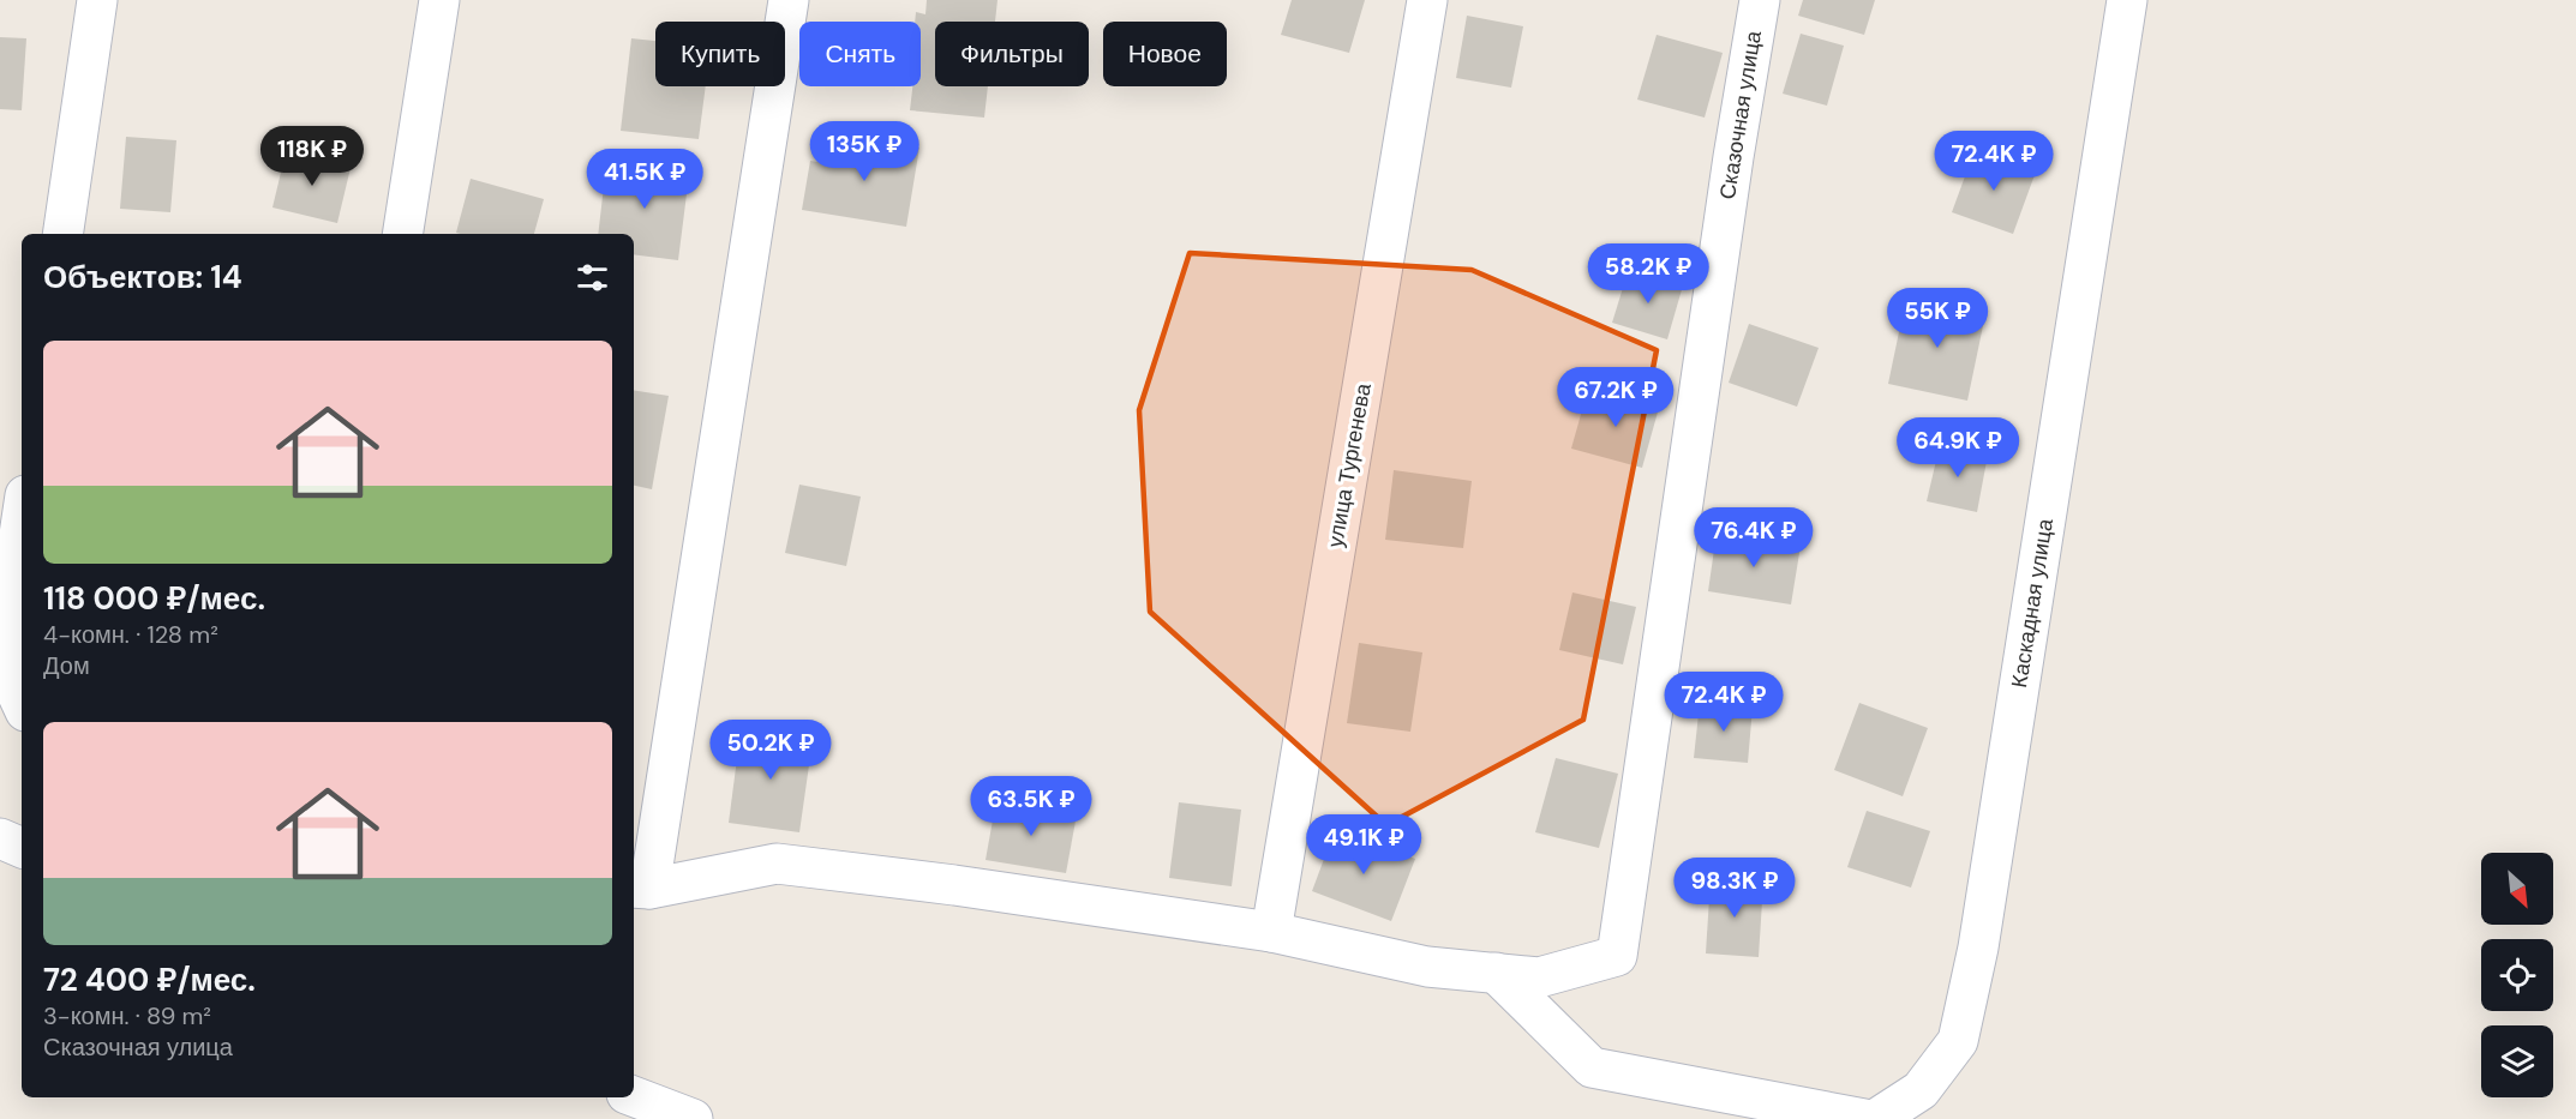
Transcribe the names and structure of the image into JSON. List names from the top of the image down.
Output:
{
  "streets": {
    "street": ["Сказочная улица", "улица Тургенева", "Каскадная улица"]
  },
  "north": "bottom right",
  "page": {
    "chip": [
      "Купить",
      "Снять",
      "Фильтры",
      "Новое"
    ],
    "price": [
      "135K ₽",
      "118K ₽",
      "72.4K ₽",
      "41.5K ₽",
      "58.2K ₽",
      "55K ₽",
      "67.2K ₽",
      "64.9K ₽",
      "76.4K ₽",
      "72.4K ₽",
      "50.2K ₽",
      "63.5K ₽",
      "49.1K ₽",
      "98.3K ₽"
    ],
    "heading": "Объектов: 14",
    "list": [
      {
        "name": "118 000 ₽/мес.",
        "note": "4-комн. · 128 m² · Дом"
      },
      {
        "name": "72 400 ₽/мес.",
        "note": "3-комн. · 89 m² · Сказочная улица"
      }
    ]
  }
}
